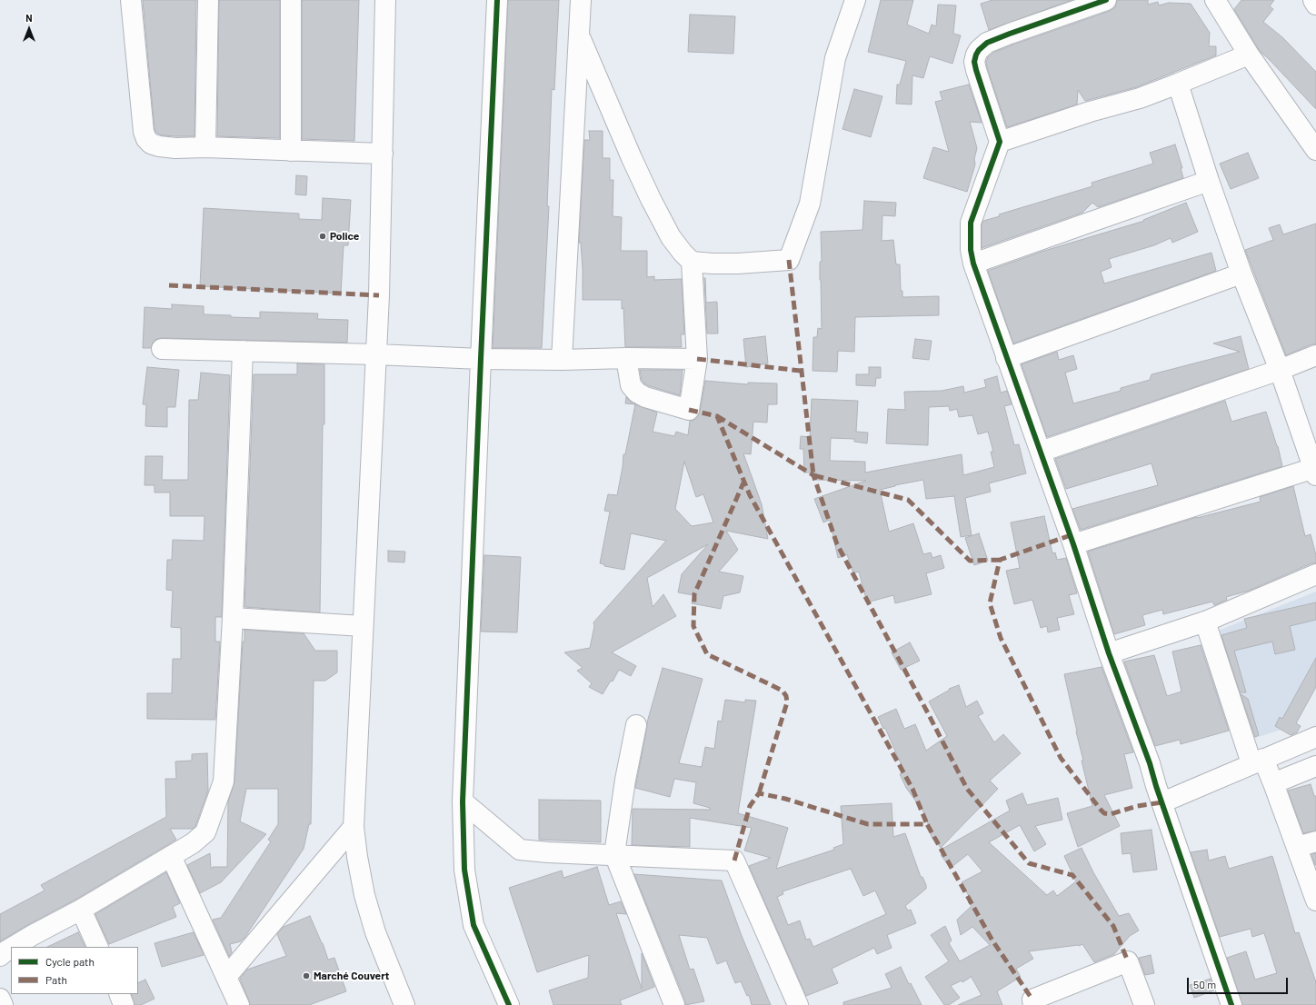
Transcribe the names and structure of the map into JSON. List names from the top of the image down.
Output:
{
  "places": ["Police", "Marché Couvert"],
  "legend": ["Cycle path", "Path"],
  "scale_bar": "50 m",
  "north": "top"
}
